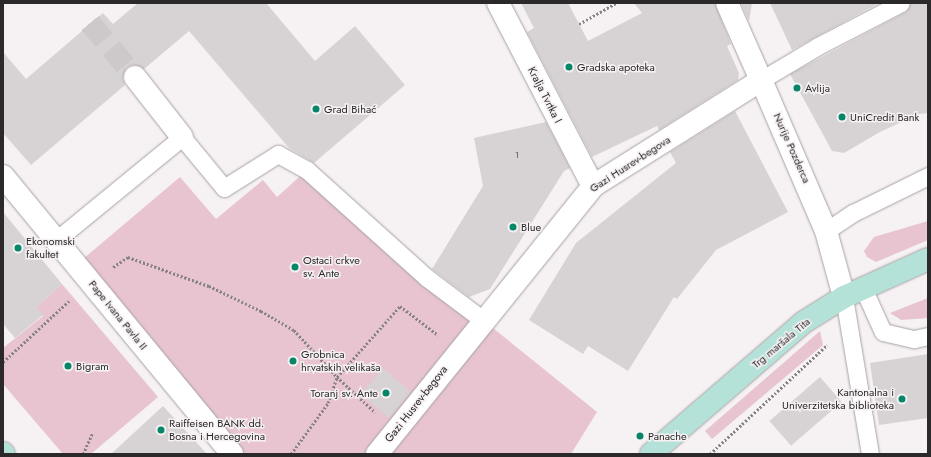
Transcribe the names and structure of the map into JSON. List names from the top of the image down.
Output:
{
  "streets": {
    "main road": ["Trg maršala Tita"],
    "street": [
      "Kralja Tvrtka I",
      "Nurije Pozderca",
      "Gazi Husrev-begova",
      "Pape Ivana Pavla II"
    ]
  },
  "crossings": [
    ["Kralja Tvrtka I", "Gazi Husrev-begova"],
    ["Nurije Pozderca", "Gazi Husrev-begova"],
    ["Nurije Pozderca", "Trg maršala Tita"]
  ],
  "places": [
    "Gradska apoteka",
    "Avlija",
    "Grad Bihać",
    "UniCredit Bank",
    "Blue",
    "Ekonomski fakultet",
    "Ostaci crkve sv. Ante",
    "Grobnica hrvatskih velikaša",
    "Bigram",
    "Toranj sv. Ante",
    "Kantonalna i Univerzitetska biblioteka",
    "Raiffeisen BANK dd. Bosna i Hercegovina",
    "Panache"
  ],
  "house_numbers": ["1"]
}
